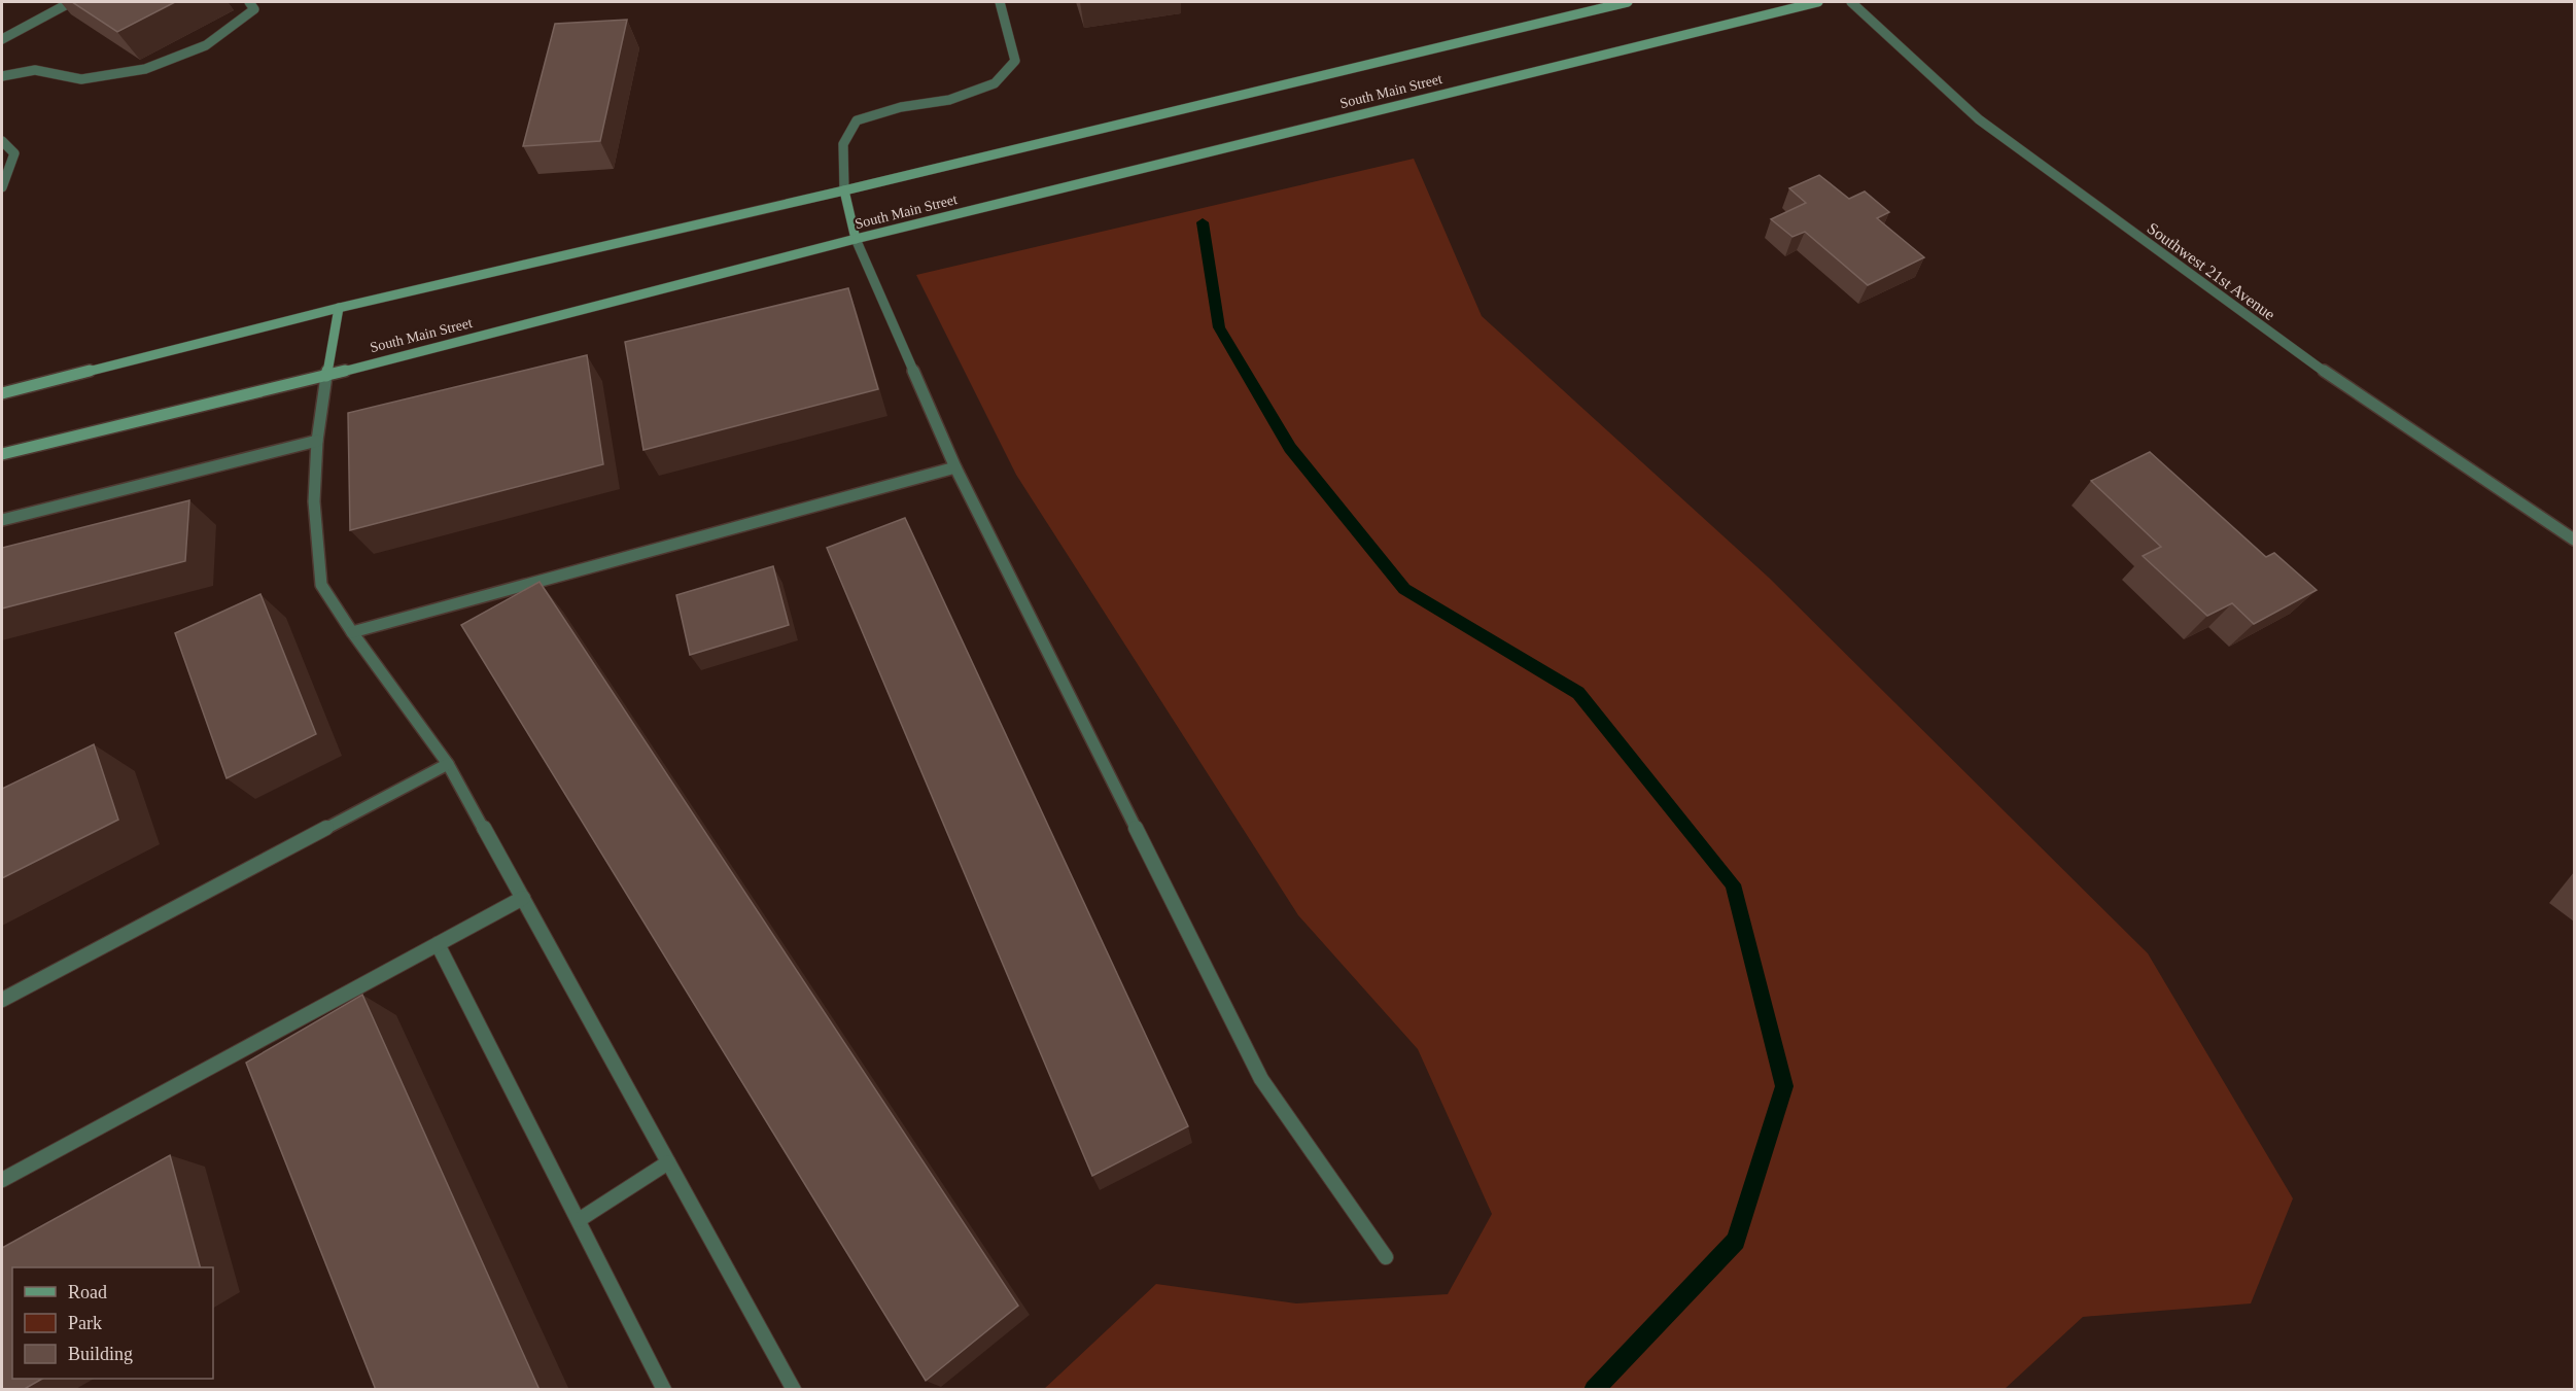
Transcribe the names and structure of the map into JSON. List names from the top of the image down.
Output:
{
  "streets": {
    "main road": ["South Main Street"],
    "street": ["Southwest 21st Avenue"]
  },
  "legend": ["Road", "Park", "Building"]
}
